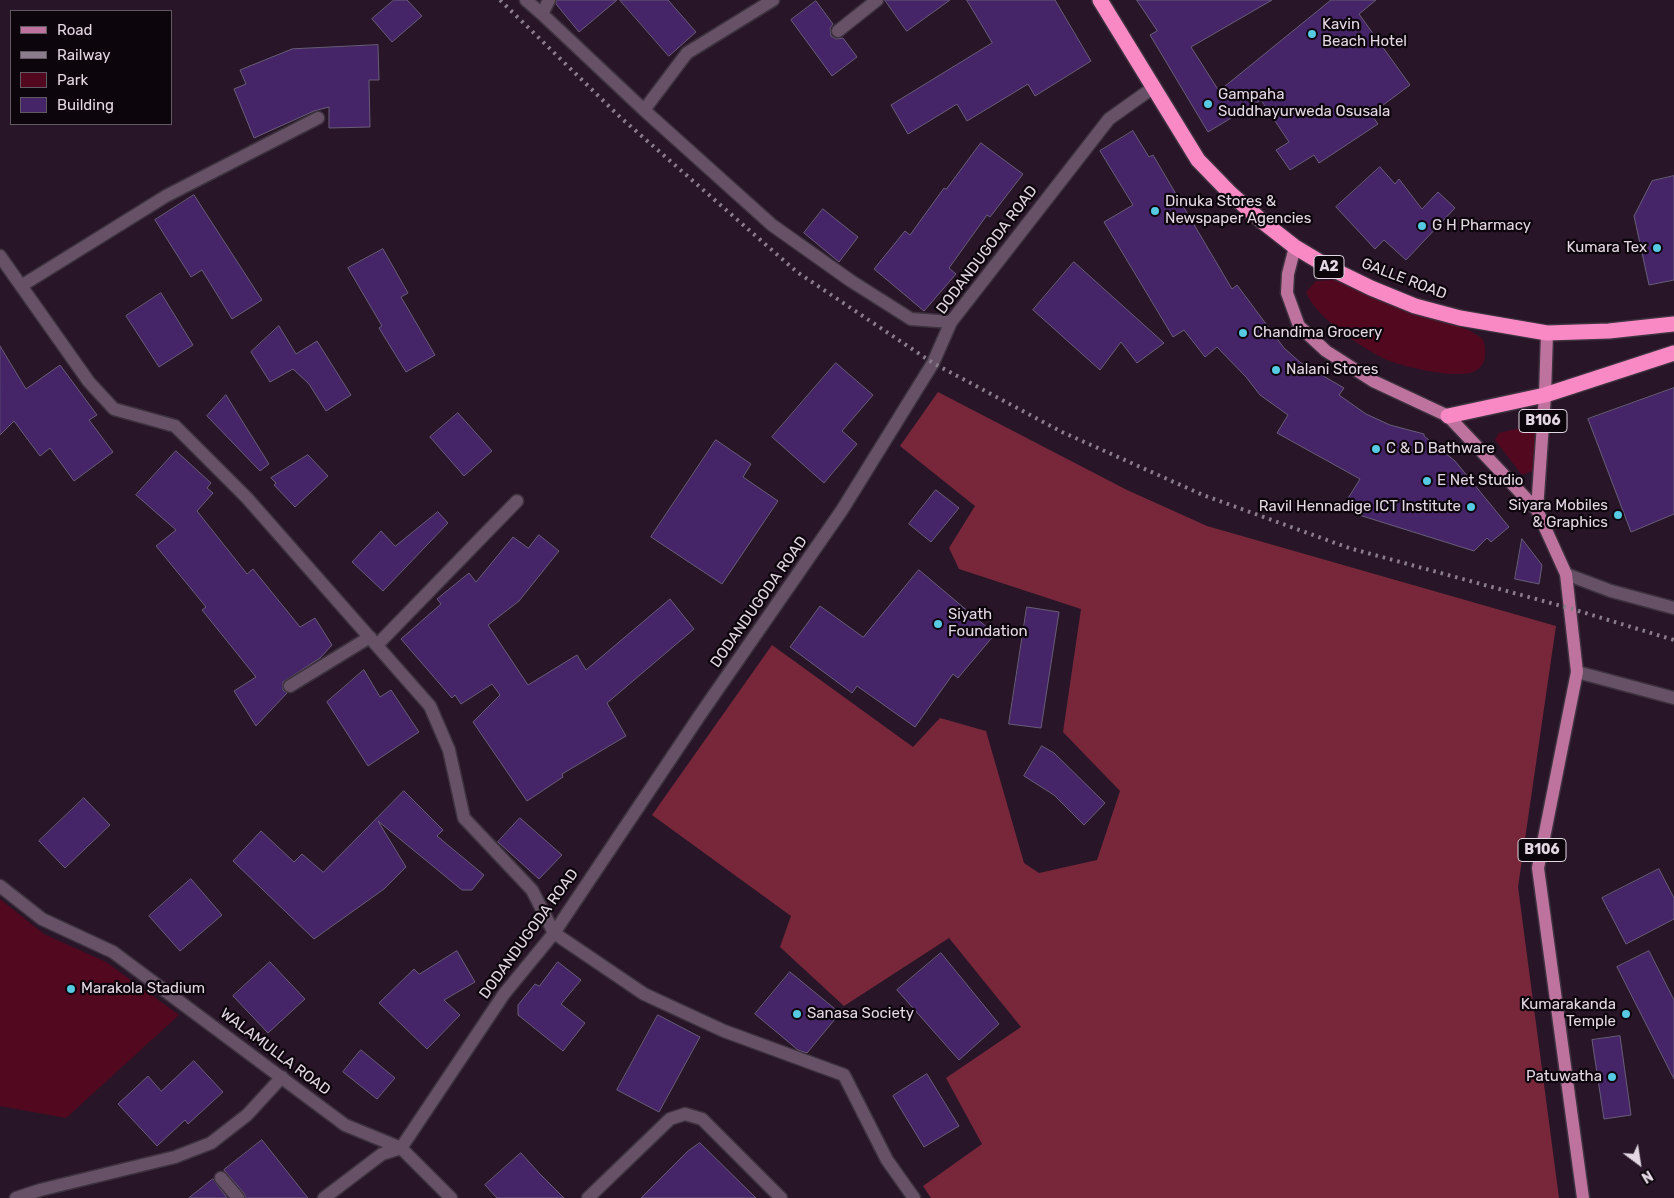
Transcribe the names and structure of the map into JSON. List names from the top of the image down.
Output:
{
  "streets": {
    "highway": ["A2", "GALLE ROAD"],
    "main road": ["B106"],
    "street": ["DODANDUGODA ROAD", "WALAMULLA ROAD"]
  },
  "crossings": [
    ["DODANDUGODA ROAD", "GALLE ROAD"],
    ["DODANDUGODA ROAD", "WALAMULLA ROAD"],
    ["GALLE ROAD", "B106"]
  ],
  "places": [
    "Kavin Beach Hotel",
    "Gampaha Suddhayurweda Osusala",
    "Dinuka Stores & Newspaper Agencies",
    "G H Pharmacy",
    "Kumara Tex",
    "Chandima Grocery",
    "Nalani Stores",
    "C & D Bathware",
    "E Net Studio",
    "Ravil Hennadige ICT Institute",
    "Siyara Mobiles & Graphics",
    "Siyath Foundation",
    "Marakola Stadium",
    "Sanasa Society",
    "Kumarakanda Temple",
    "Patuwatha"
  ],
  "legend": [
    "Road",
    "Railway",
    "Park",
    "Building"
  ],
  "north": "bottom right"
}
